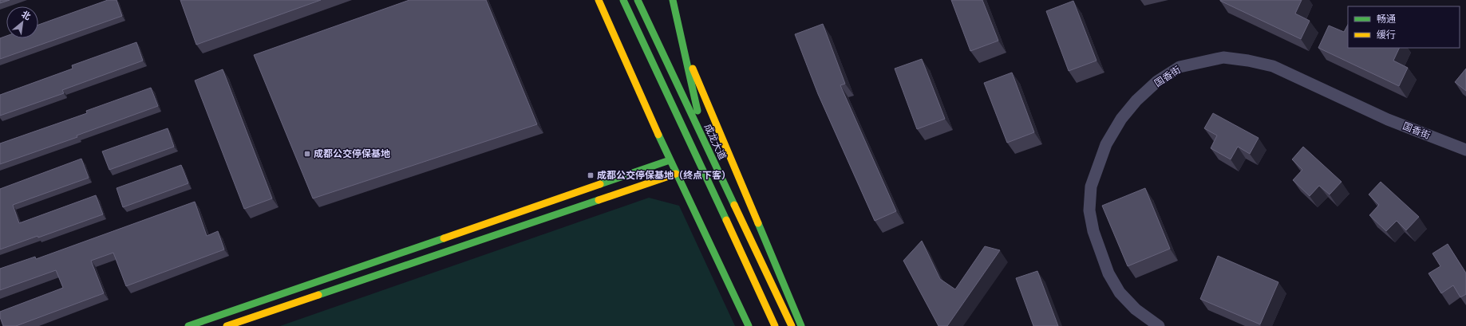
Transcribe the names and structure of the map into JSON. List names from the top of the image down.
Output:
{
  "streets": {
    "main road": ["成龙大道"],
    "street": ["国香街"]
  },
  "places": {
    "transit": ["成都公交停保基地", "成都公交停保基地（终点下客）"]
  },
  "legend": ["畅通", "缓行"],
  "north": "top right"
}
